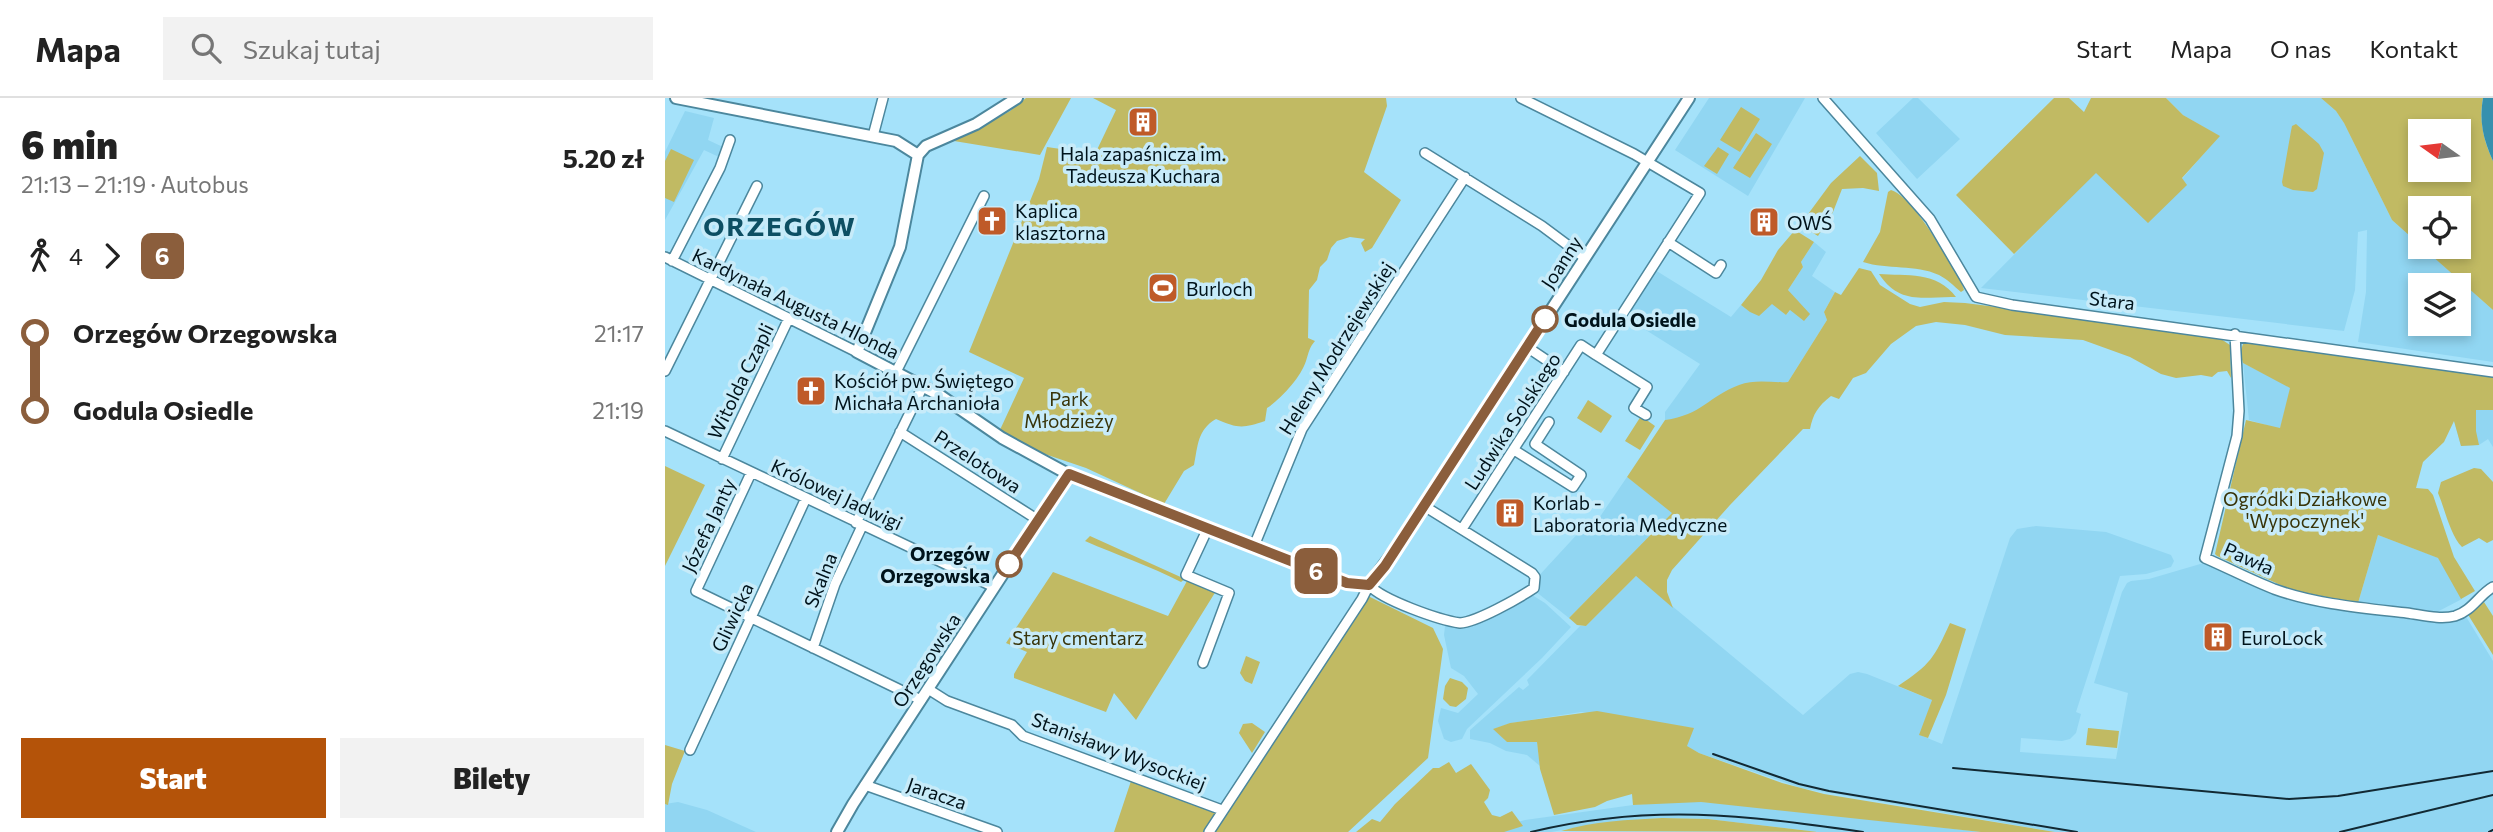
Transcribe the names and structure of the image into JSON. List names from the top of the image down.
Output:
{
  "streets": {
    "street": [
      "Joanny",
      "Stara",
      "Kardynała Augusta Hlonda",
      "Heleny Modrzejewskiej",
      "Witolda Czapli",
      "Ludwika Solskiego",
      "Przelotowa",
      "Królowej Jadwigi",
      "Józefa Janty",
      "Pawła",
      "Skalna",
      "Gliwicka",
      "Orzegowska",
      "Stanisławy Wysockiej",
      "Jaracza"
    ]
  },
  "crossings": [
    ["Joanny", "Kardynała Augusta Hlonda"],
    ["Stara", "Pawła"],
    ["Kardynała Augusta Hlonda", "Heleny Modrzejewskiej"],
    ["Kardynała Augusta Hlonda", "Witolda Czapli"],
    ["Kardynała Augusta Hlonda", "Skalna"],
    ["Kardynała Augusta Hlonda", "Orzegowska"],
    ["Witolda Czapli", "Królowej Jadwigi"],
    ["Przelotowa", "Skalna"],
    ["Przelotowa", "Orzegowska"],
    ["Królowej Jadwigi", "Józefa Janty"],
    ["Królowej Jadwigi", "Skalna"],
    ["Królowej Jadwigi", "Gliwicka"],
    ["Królowej Jadwigi", "Orzegowska"],
    ["Józefa Janty", "Gliwicka"],
    ["Orzegowska", "Stanisławy Wysockiej"],
    ["Orzegowska", "Jaracza"]
  ],
  "districts": ["ORZEGÓW"],
  "parks": ["Park Młodzieży", "Ogródki Działkowe 'Wypoczynek'", "Stary cmentarz"],
  "places": {
    "building": [
      "Hala zapaśnicza im. Tadeusza Kuchara",
      "OWŚ",
      "Korlab - Laboratoria Medyczne",
      "EuroLock"
    ],
    "church": ["Kaplica klasztorna", "Kościół pw. Świętego Michała Archanioła"],
    "sports": ["Burloch"],
    "other": ["Godula Osiedle", "Orzegów Orzegowska"]
  },
  "lines": ["bus line 6"],
  "north": "left",
  "page": {
    "header": "Mapa",
    "search": "Szukaj tutaj",
    "nav": [
      "Start",
      "Mapa",
      "O nas",
      "Kontakt"
    ],
    "heading": ["6 min", "21:13 – 21:19 · Autobus", "5.20 zł"],
    "on_map": "6",
    "legs": ["4", "6"],
    "list": [
      {
        "name": "Orzegów Orzegowska",
        "value": "21:17"
      },
      {
        "name": "Godula Osiedle",
        "value": "21:19"
      }
    ],
    "buttons": ["Start", "Bilety"]
  }
}
